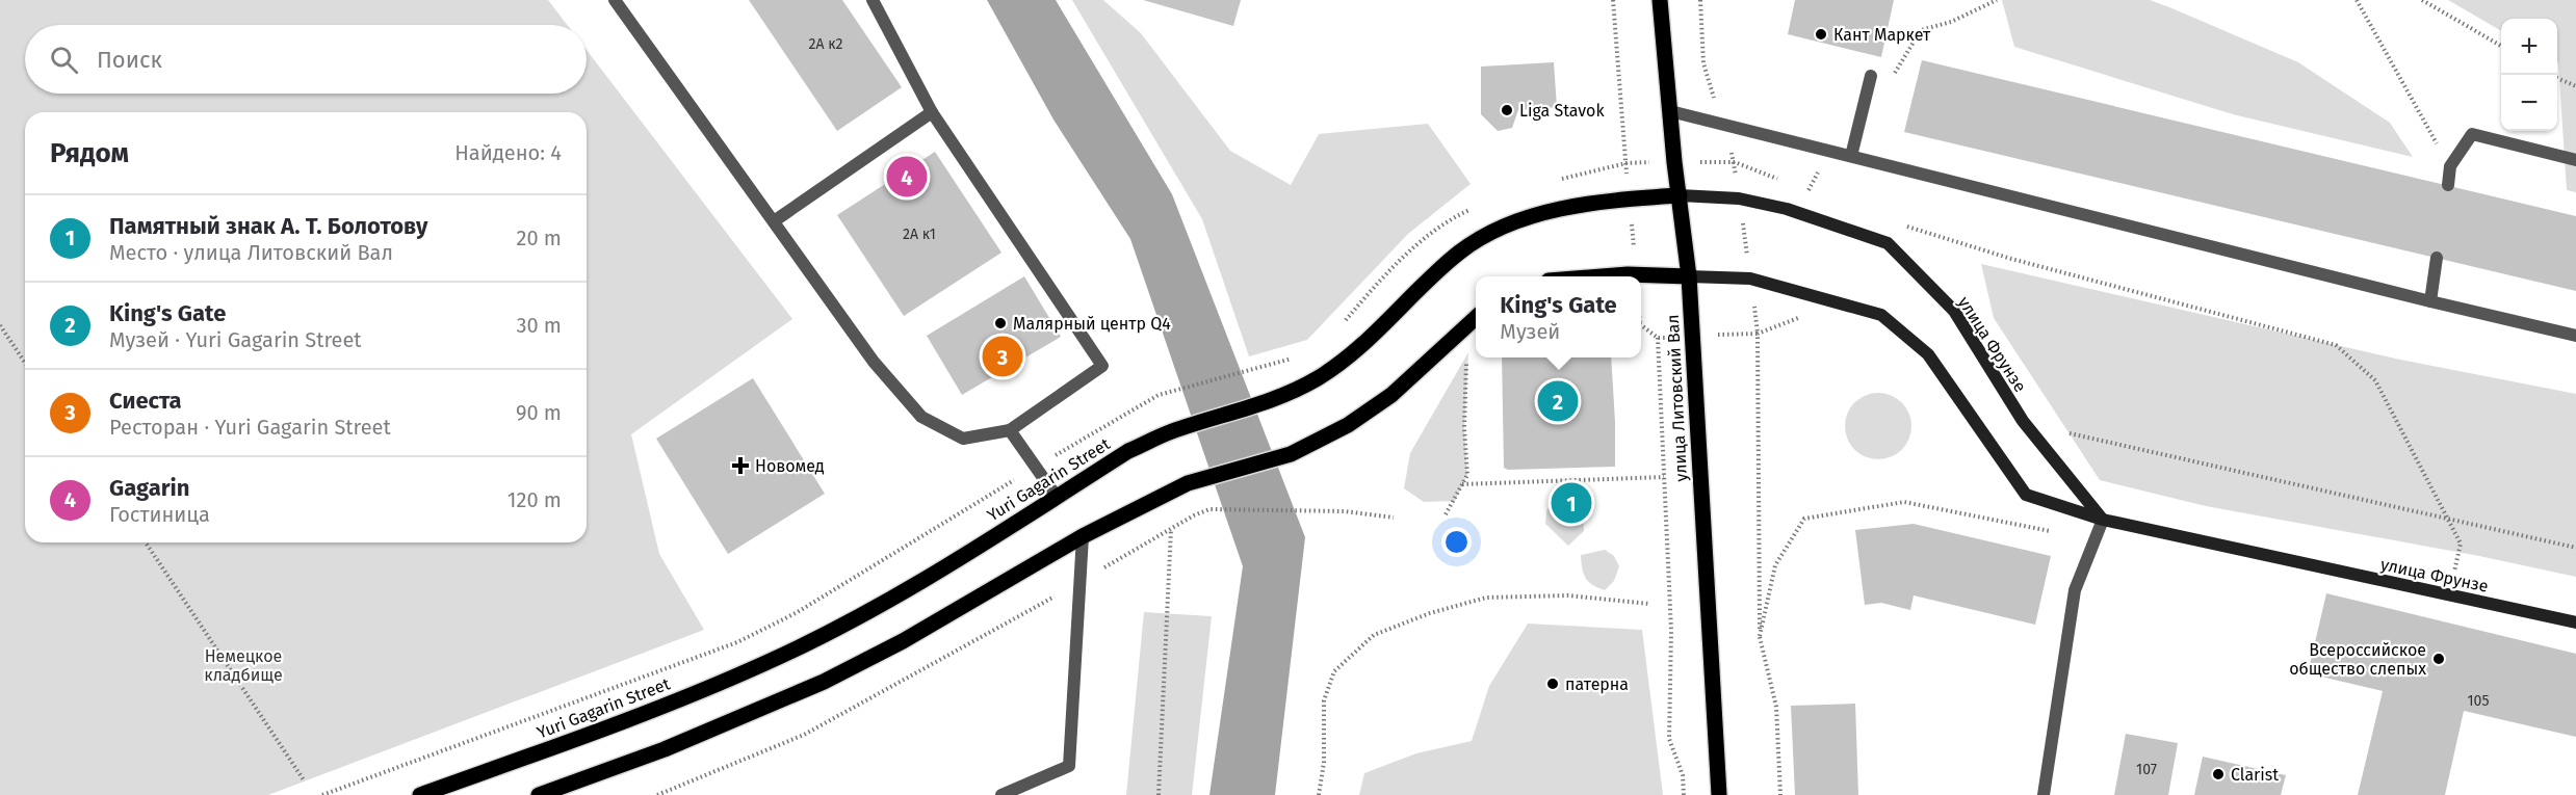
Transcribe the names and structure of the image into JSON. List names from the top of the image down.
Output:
{
  "streets": {
    "main road": ["улица Фрунзе", "улица Литовский Вал", "Yuri Gagarin Street"]
  },
  "crossings": [
    ["улица Фрунзе", "улица Литовский Вал"],
    ["улица Фрунзе", "Yuri Gagarin Street"],
    ["улица Литовский Вал", "Yuri Gagarin Street"]
  ],
  "parks": ["Немецкое кладбище"],
  "places": {
    "other": [
      "Кант Маркет",
      "Liga Stavok",
      "Малярный центр Q4",
      "Всероссийское общество слепых",
      "патерна",
      "Clarist"
    ],
    "health": ["Новомед"]
  },
  "house_numbers": [
    "2А к2",
    "2А к1",
    "105",
    "107"
  ],
  "page": {
    "map_buttons": ["+", "−"],
    "search": "Поиск",
    "heading": ["Рядом", "Найдено: 4"],
    "pins": [
      "4",
      "3",
      "2",
      "1"
    ],
    "list": [
      {
        "mark": "1",
        "name": "Памятный знак А. Т. Болотову",
        "note": "Место · улица Литовский Вал",
        "value": "20 m"
      },
      {
        "mark": "2",
        "name": "King's Gate",
        "note": "Музей · Yuri Gagarin Street",
        "value": "30 m"
      },
      {
        "mark": "3",
        "name": "Сиеста",
        "note": "Ресторан · Yuri Gagarin Street",
        "value": "90 m"
      },
      {
        "mark": "4",
        "name": "Gagarin",
        "note": "Гостиница",
        "value": "120 m"
      }
    ],
    "popup": ["King's Gate", "Музей"]
  }
}
